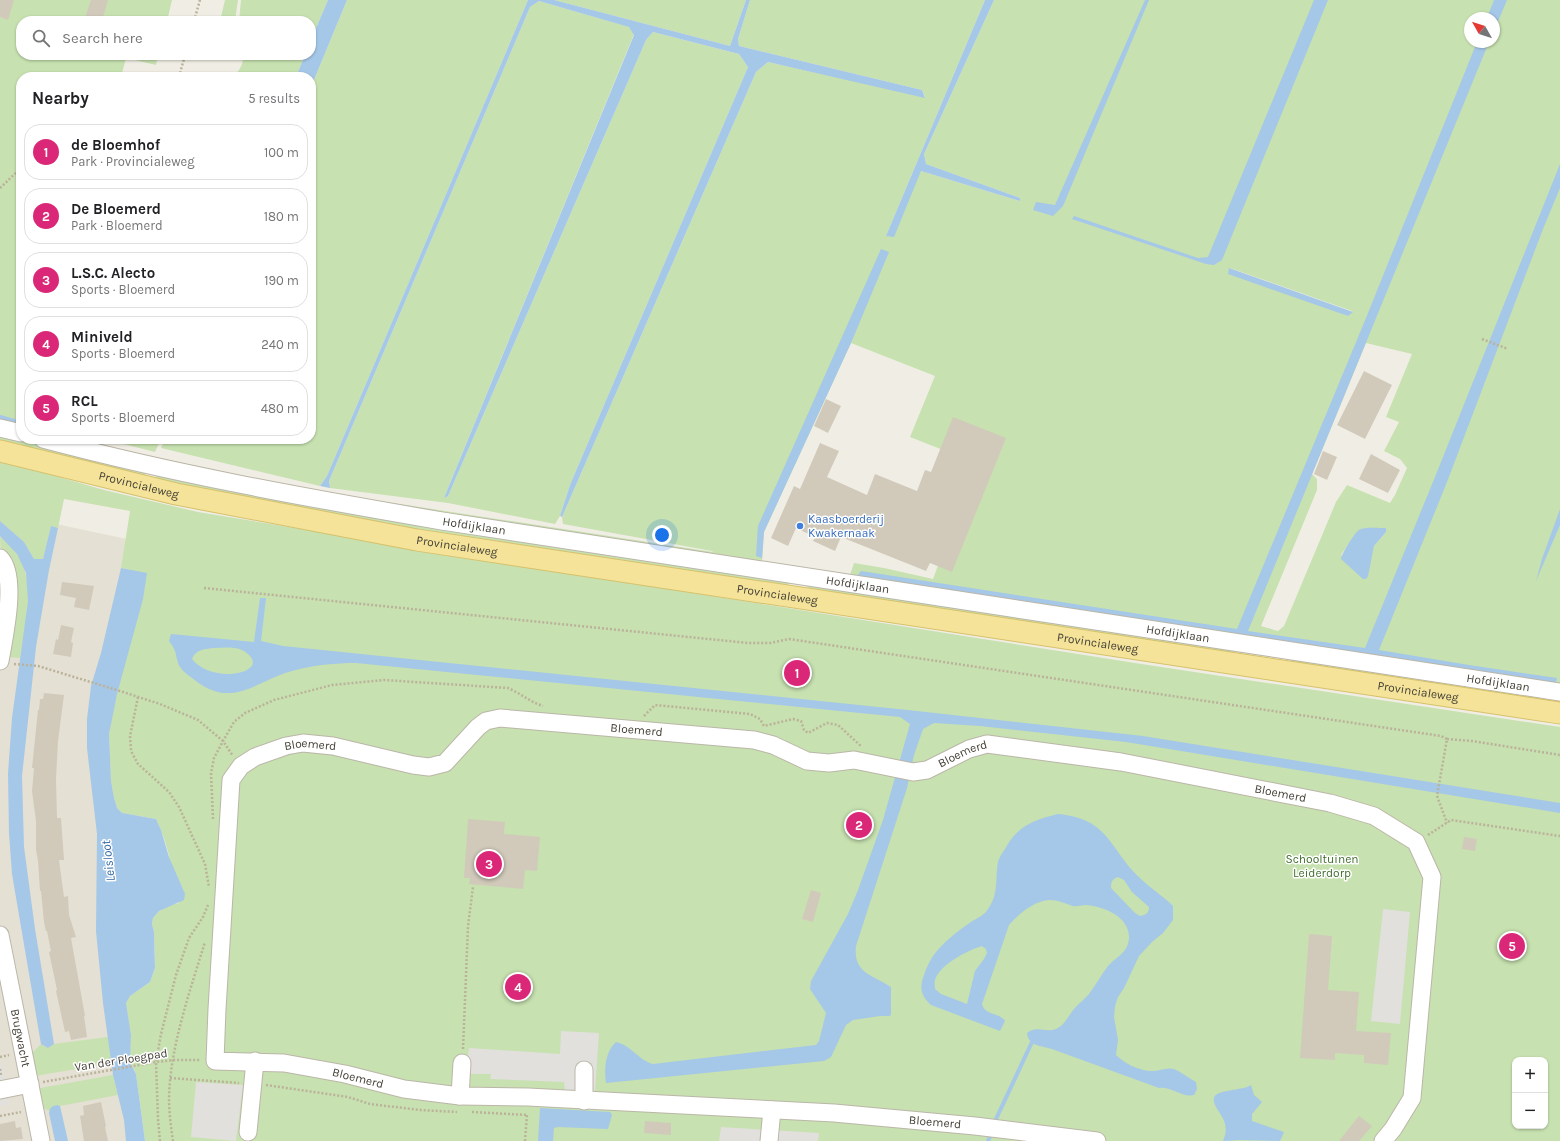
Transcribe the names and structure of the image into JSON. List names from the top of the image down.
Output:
{
  "streets": {
    "main road": ["Provincialeweg"],
    "street": ["Hofdijklaan", "Bloemerd", "Brugwacht"],
    "path": ["Van der Ploegpad"]
  },
  "crossings": [
    ["Bloemerd", "Van der Ploegpad"],
    ["Brugwacht", "Van der Ploegpad"]
  ],
  "water": ["Leisloot"],
  "parks": ["Schooltuinen Leiderdorp"],
  "places": ["Kaasboerderij Kwakernaak"],
  "north": "top left",
  "page": {
    "search": "Search here",
    "heading": ["Nearby", "5 results"],
    "list": [
      {
        "mark": "1",
        "name": "de Bloemhof",
        "note": "Park · Provincialeweg",
        "value": "100 m"
      },
      {
        "mark": "2",
        "name": "De Bloemerd",
        "note": "Park · Bloemerd",
        "value": "180 m"
      },
      {
        "mark": "3",
        "name": "L.S.C. Alecto",
        "note": "Sports · Bloemerd",
        "value": "190 m"
      },
      {
        "mark": "4",
        "name": "Miniveld",
        "note": "Sports · Bloemerd",
        "value": "240 m"
      },
      {
        "mark": "5",
        "name": "RCL",
        "note": "Sports · Bloemerd",
        "value": "480 m"
      }
    ],
    "pins": [
      "1",
      "2",
      "3",
      "5",
      "4"
    ],
    "map_buttons": ["+", "−"]
  }
}
